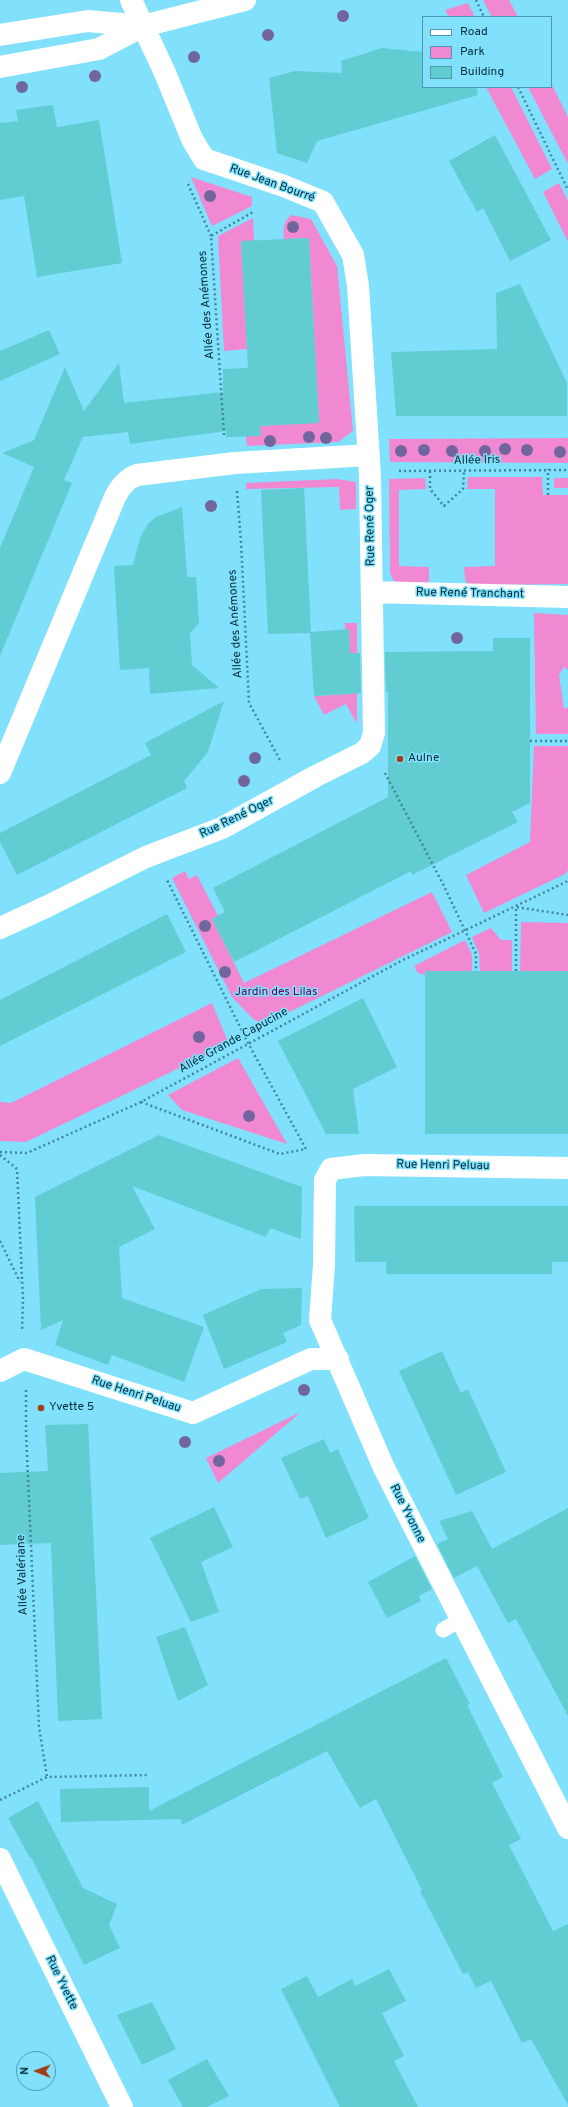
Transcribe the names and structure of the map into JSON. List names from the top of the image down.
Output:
{
  "streets": {
    "street": [
      "Rue Jean Bourré",
      "Rue René Oger",
      "Rue René Tranchant",
      "Rue Henri Peluau",
      "Rue Yvonne",
      "Rue Yvette"
    ],
    "path": [
      "Allée des Anémones",
      "Allée Iris",
      "Allée Grande Capucine",
      "Allée Valériane"
    ]
  },
  "crossings": [
    ["Rue Jean Bourré", "Rue René Oger"],
    ["Rue René Oger", "Rue René Tranchant"],
    ["Rue Henri Peluau", "Rue Yvonne"]
  ],
  "parks": ["Jardin des Lilas"],
  "places": ["Aulne", "Yvette 5"],
  "legend": ["Road", "Park", "Building"],
  "north": "left"
}
